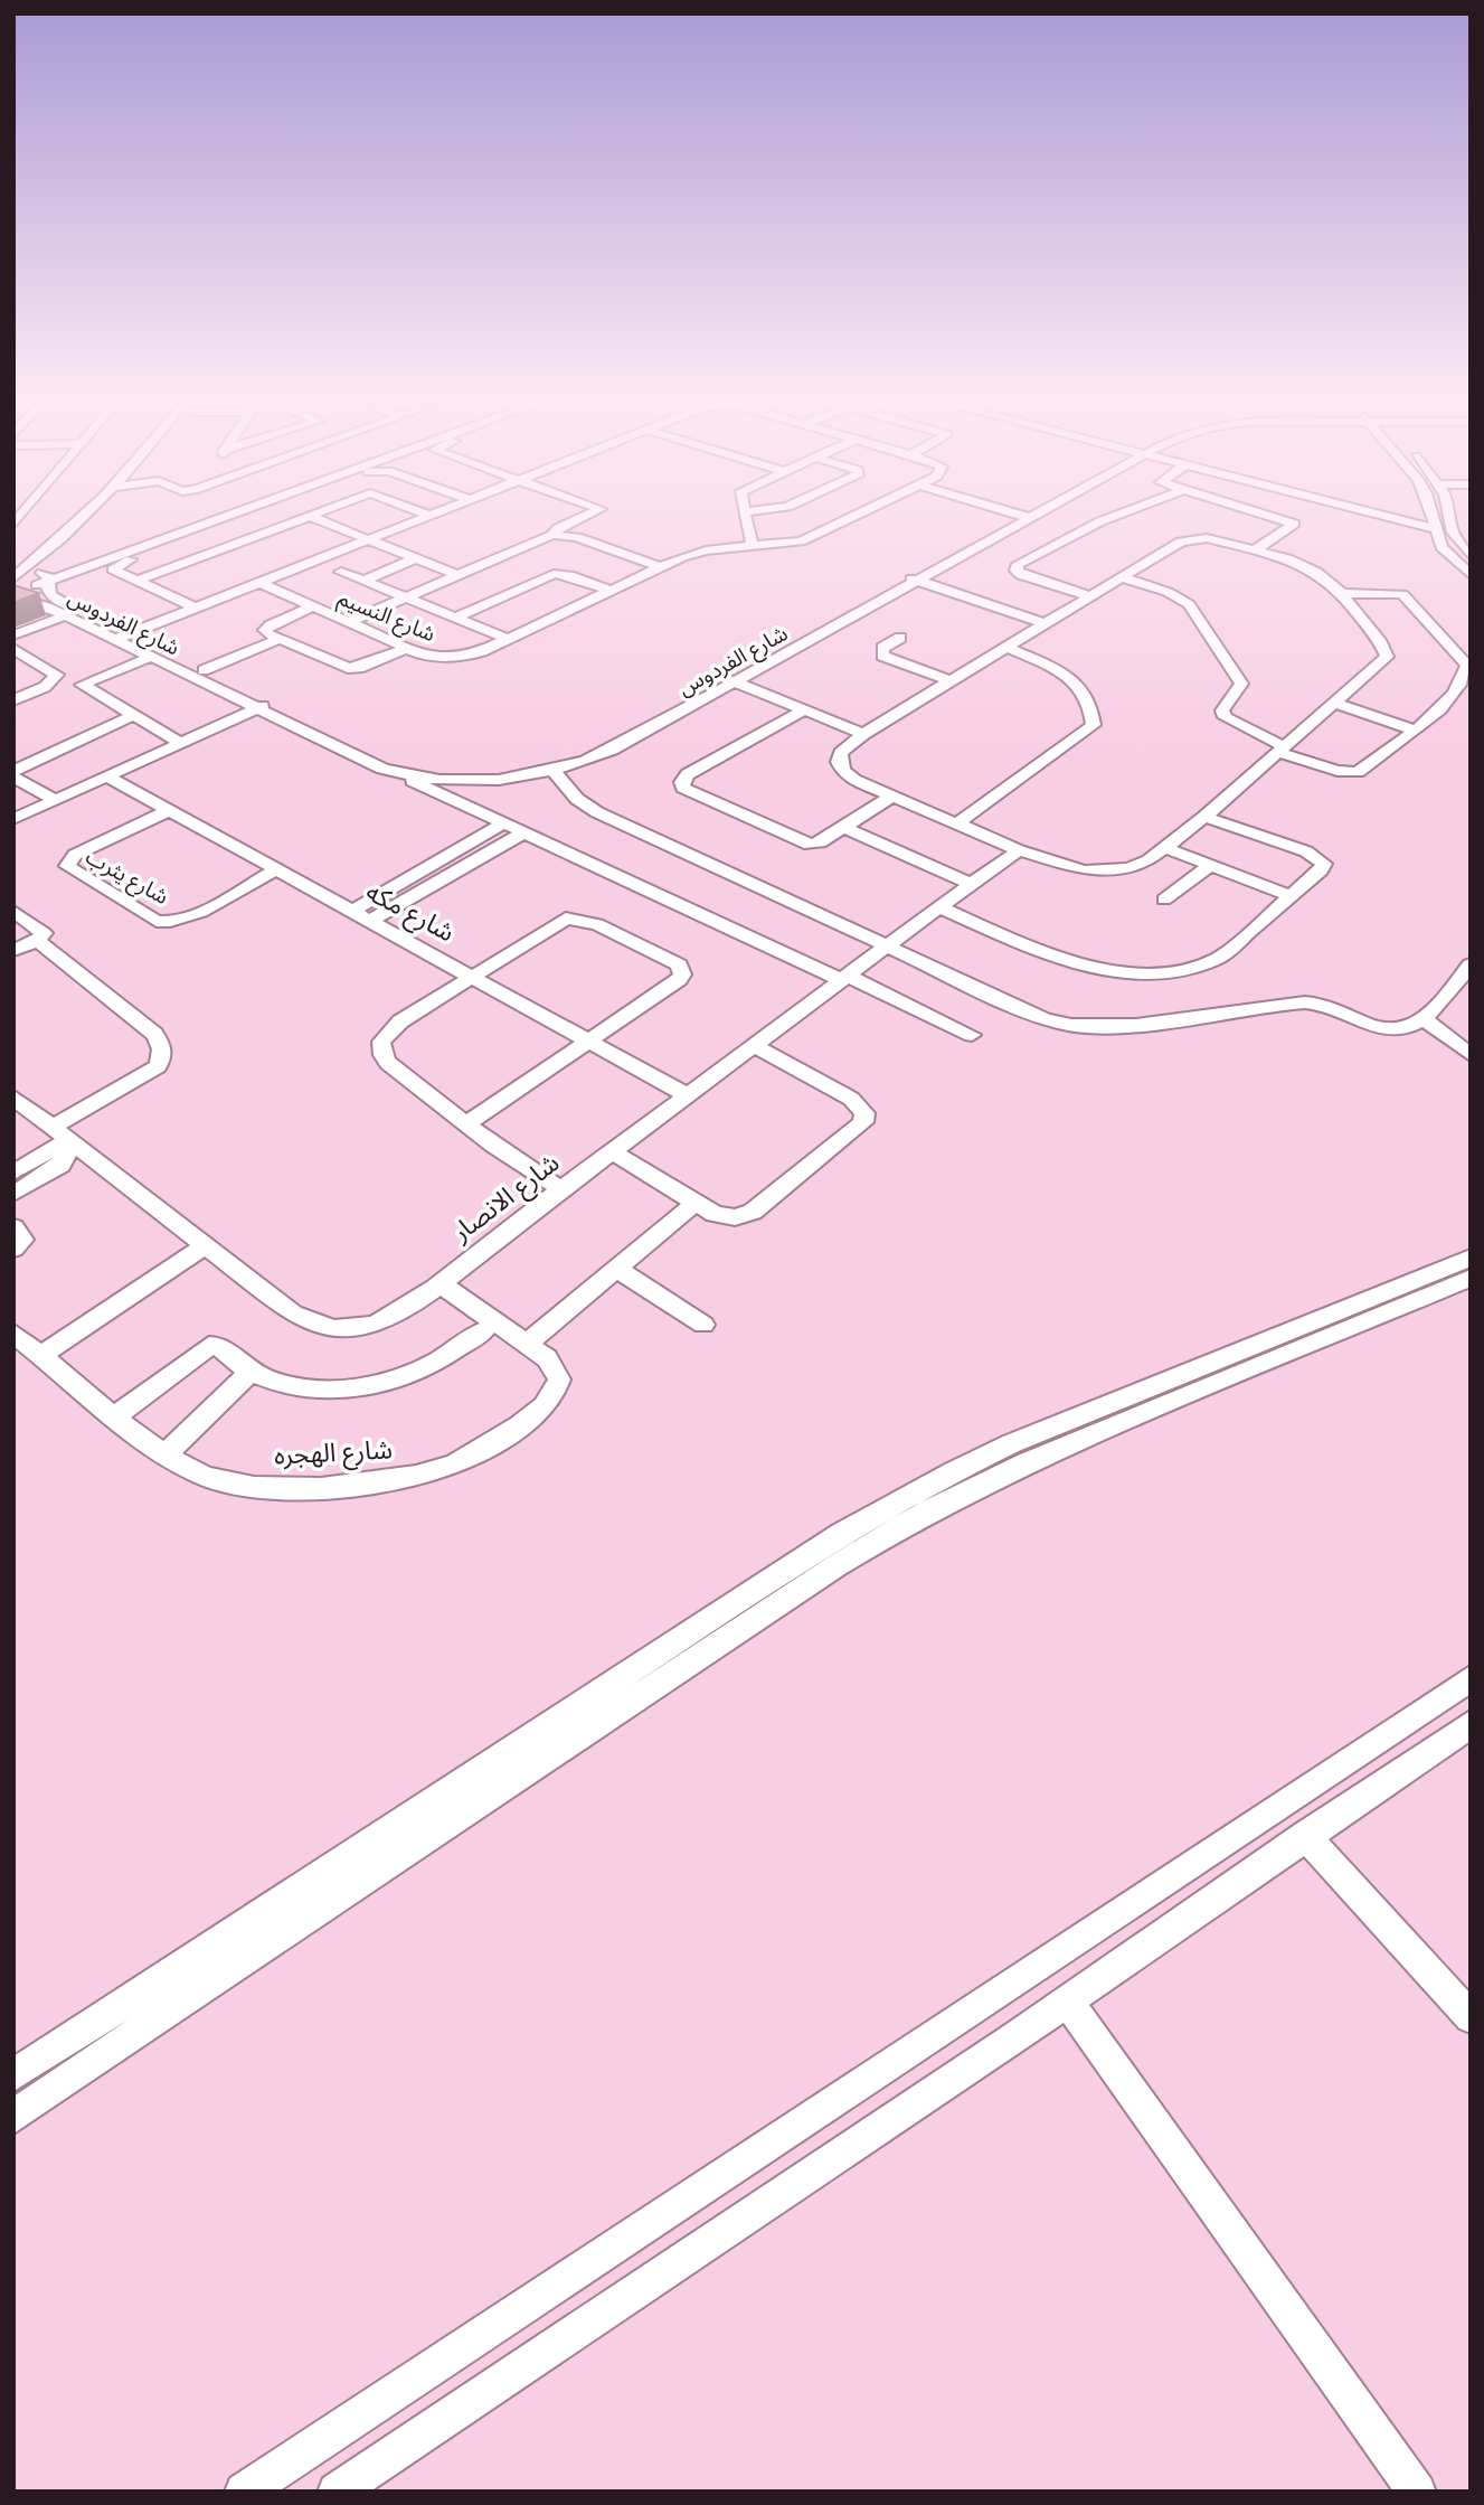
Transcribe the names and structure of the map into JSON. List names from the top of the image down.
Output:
{
  "streets": {
    "street": [
      "شارع النسيم",
      "شارع الفردوس",
      "شارع يثرب",
      "شارع مكه",
      "شارع الانصار",
      "شارع الهجره"
    ]
  },
  "crossings": [
    ["شارع يثرب", "شارع مكه"],
    ["شارع مكه", "شارع الانصار"],
    ["شارع الانصار", "شارع الهجره"]
  ]
}
